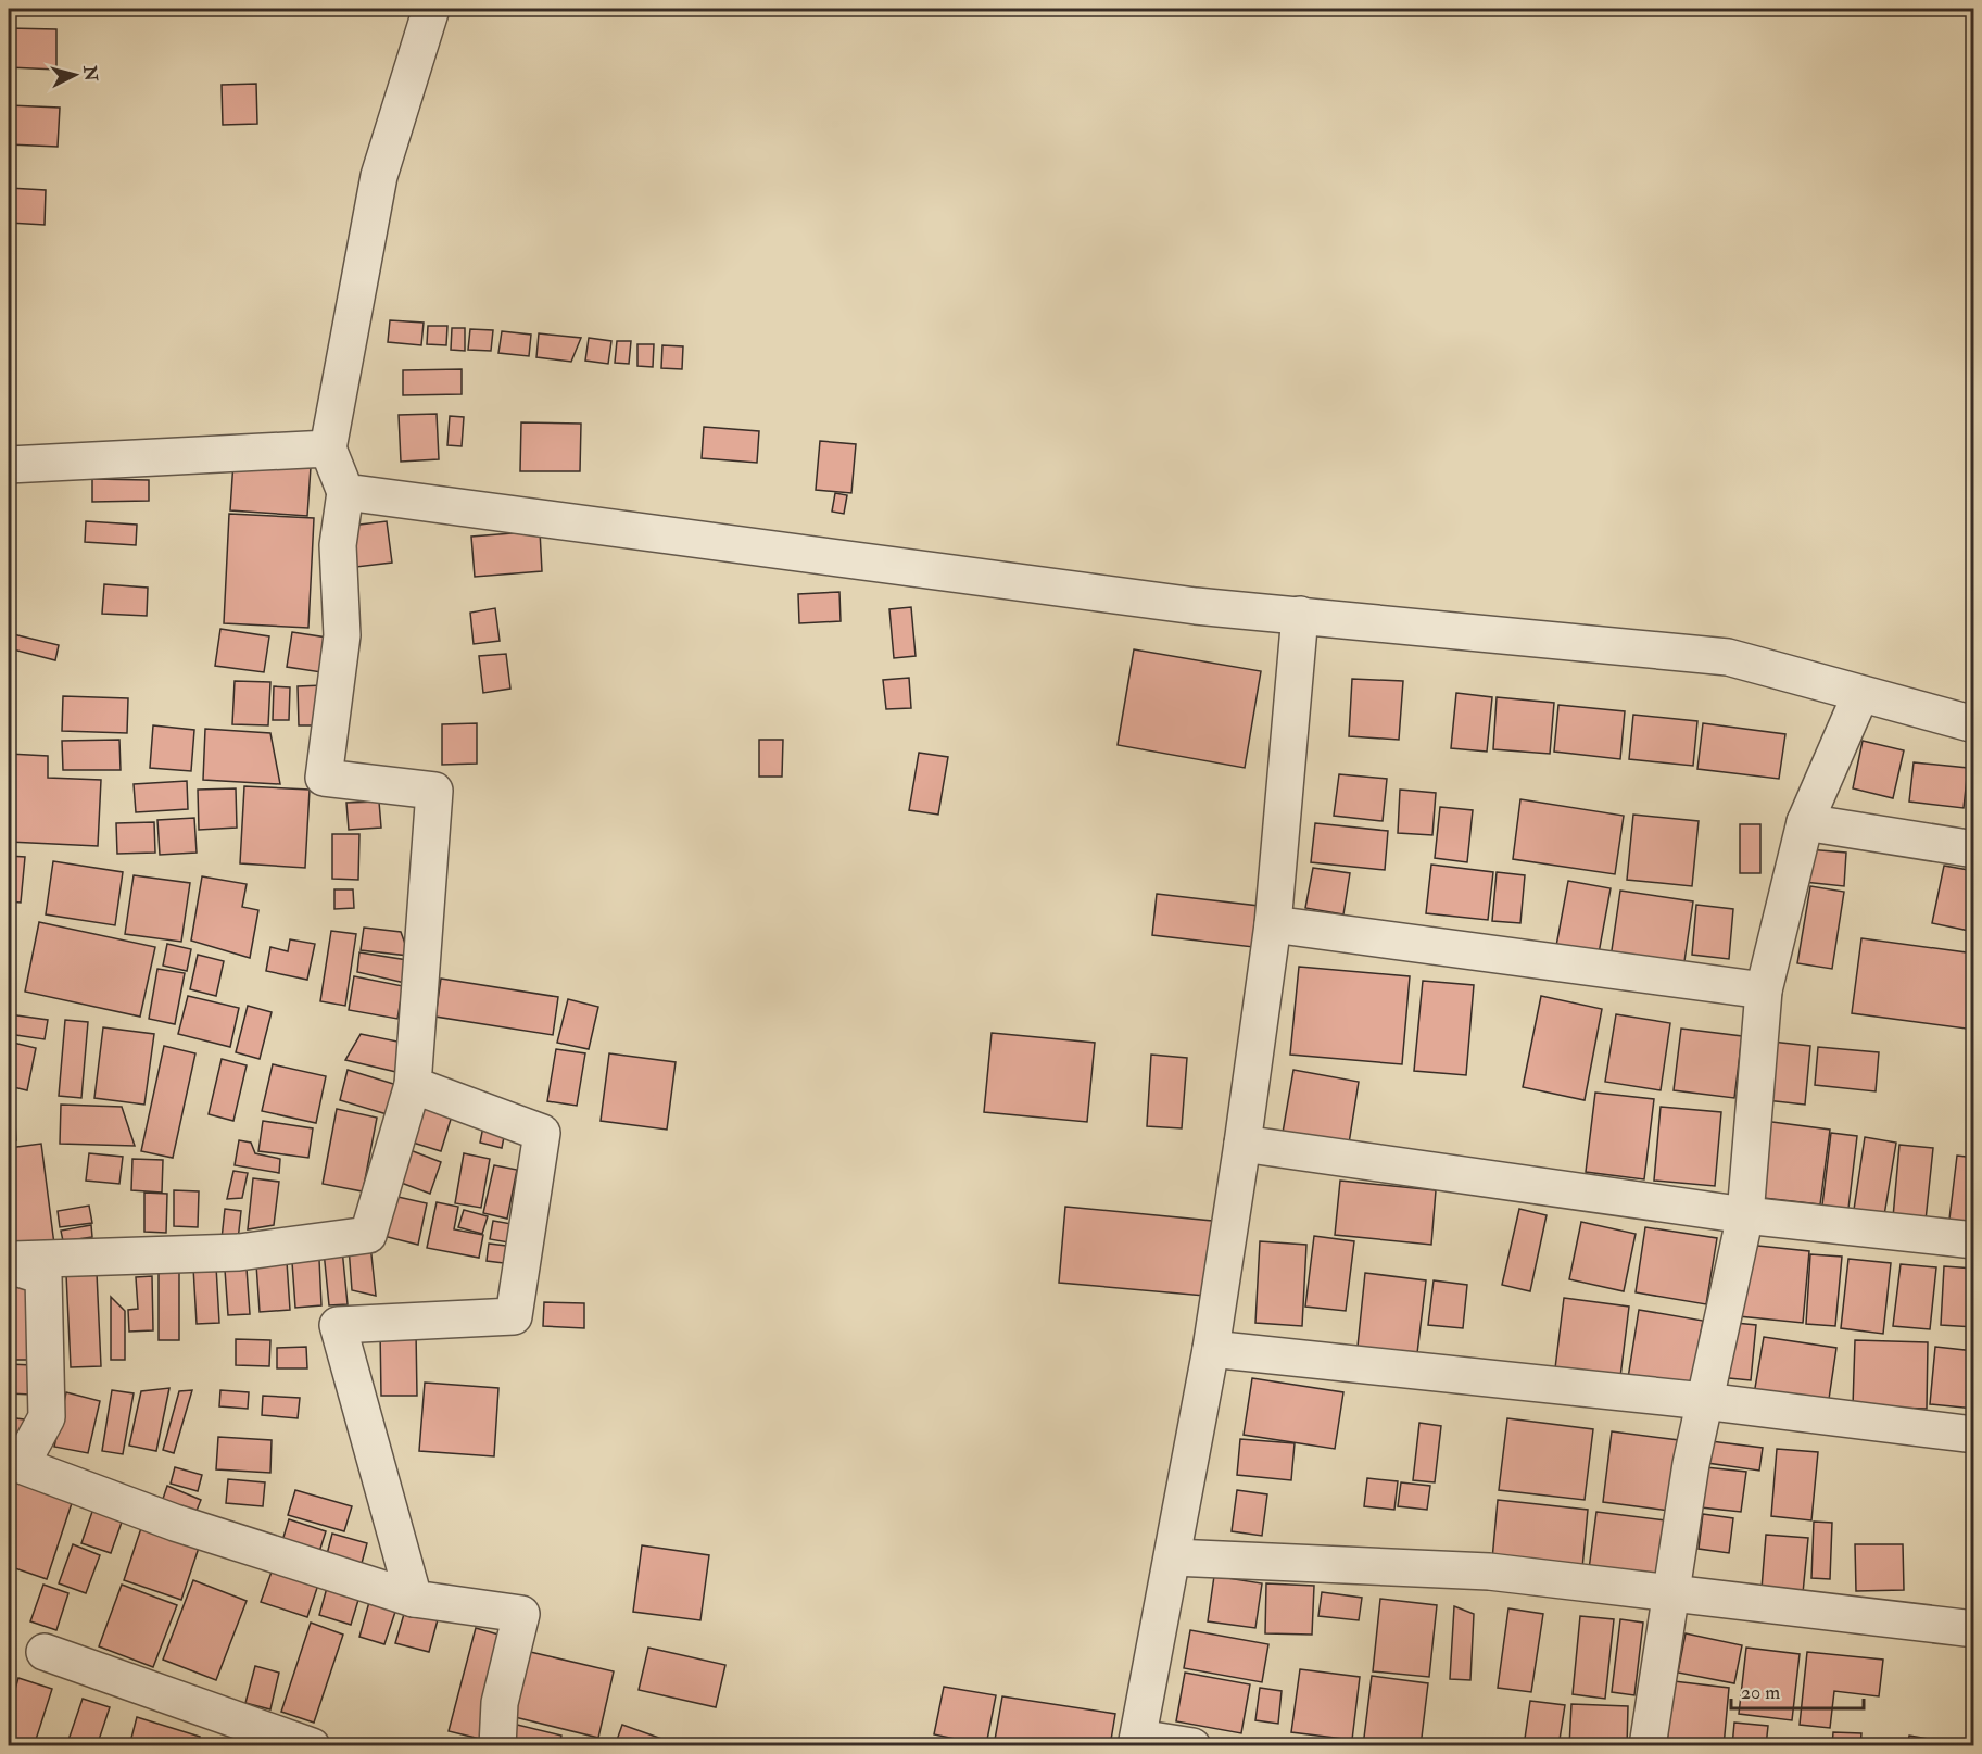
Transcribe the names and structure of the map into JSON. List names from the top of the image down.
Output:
{
  "scale_bar": "20 m",
  "north": "right"
}
